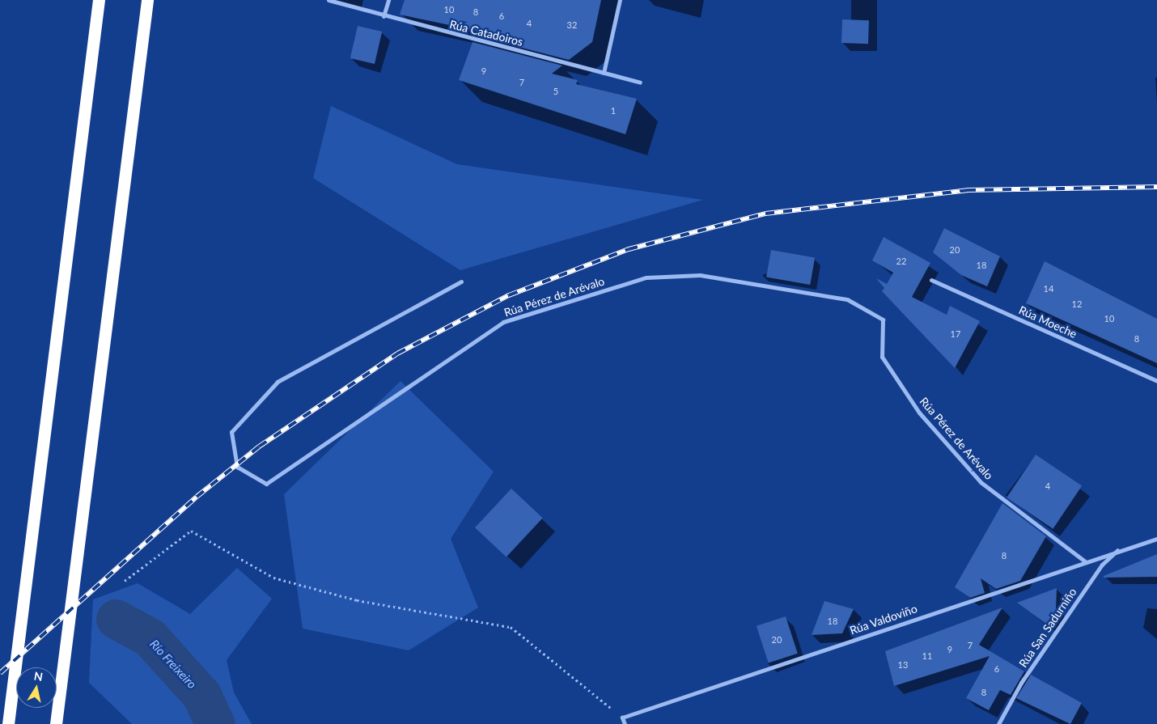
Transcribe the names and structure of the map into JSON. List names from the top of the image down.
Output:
{
  "streets": {
    "street": [
      "Rúa Catadoiros",
      "Rúa Pérez de Arévalo",
      "Rúa Moeche",
      "Rúa Valdoviño",
      "Rúa San Sadurniño"
    ]
  },
  "crossings": [
    ["Rúa Pérez de Arévalo", "Rúa Valdoviño"],
    ["Rúa Valdoviño", "Rúa San Sadurniño"]
  ],
  "water": ["Río Freixeiro"],
  "house_numbers": [
    "10",
    "8",
    "6",
    "4",
    "32",
    "9",
    "7",
    "5",
    "1",
    "20",
    "22",
    "18",
    "14",
    "12",
    "10",
    "17",
    "8",
    "4",
    "8",
    "18",
    "20",
    "7",
    "9",
    "11",
    "13",
    "6",
    "8"
  ],
  "north": "top"
}
